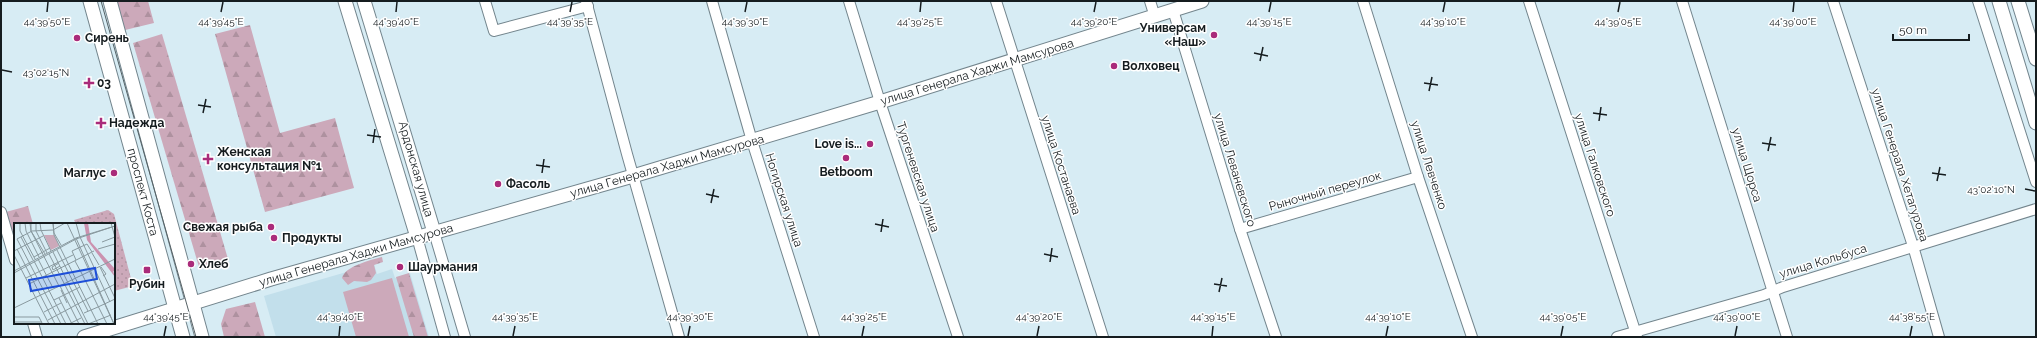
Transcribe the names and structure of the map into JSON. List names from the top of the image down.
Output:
{
  "streets": {
    "main road": ["улица Генерала Хаджи Мамсурова", "Ардонская улица", "проспект Коста"],
    "street": [
      "улица Костанаева",
      "улица Левченко",
      "улица Галковского",
      "улица Щорса",
      "улица Генерала Хетагурова",
      "улица Леваневского",
      "Тургеневская улица",
      "Рыночный переулок",
      "Ногирская улица",
      "улица Кольбуса"
    ]
  },
  "crossings": [
    ["улица Генерала Хаджи Мамсурова", "улица Костанаева"],
    ["улица Генерала Хаджи Мамсурова", "Ардонская улица"],
    ["улица Генерала Хаджи Мамсурова", "улица Леваневского"],
    ["улица Генерала Хаджи Мамсурова", "Тургеневская улица"],
    ["улица Генерала Хаджи Мамсурова", "проспект Коста"],
    ["улица Генерала Хаджи Мамсурова", "Ногирская улица"],
    ["улица Левченко", "Рыночный переулок"],
    ["улица Галковского", "улица Кольбуса"],
    ["улица Щорса", "улица Кольбуса"],
    ["улица Генерала Хетагурова", "улица Кольбуса"],
    ["улица Леваневского", "Рыночный переулок"]
  ],
  "places": {
    "other": [
      "Универсам «Наш»",
      "Сирень",
      "Волховец",
      "Love is...",
      "Betboom",
      "Маглус",
      "Фасоль",
      "Свежая рыба",
      "Продукты",
      "Хлеб",
      "Шаурмания"
    ],
    "health": ["03", "Надежда", "Женская консультация №1"],
    "transit": ["Рубин"]
  },
  "scale_bar": "50 m",
  "coordinates": [
    "44°39'50\"E",
    "44°39'35\"E",
    "44°39'20\"E",
    "44°39'15\"E",
    "44°39'10\"E",
    "44°39'05\"E",
    "44°39'00\"E",
    "44°39'45\"E",
    "44°39'40\"E",
    "44°39'30\"E",
    "44°39'25\"E",
    "43°02'15\"N",
    "43°02'10\"N",
    "44°38'55\"E"
  ]
}
